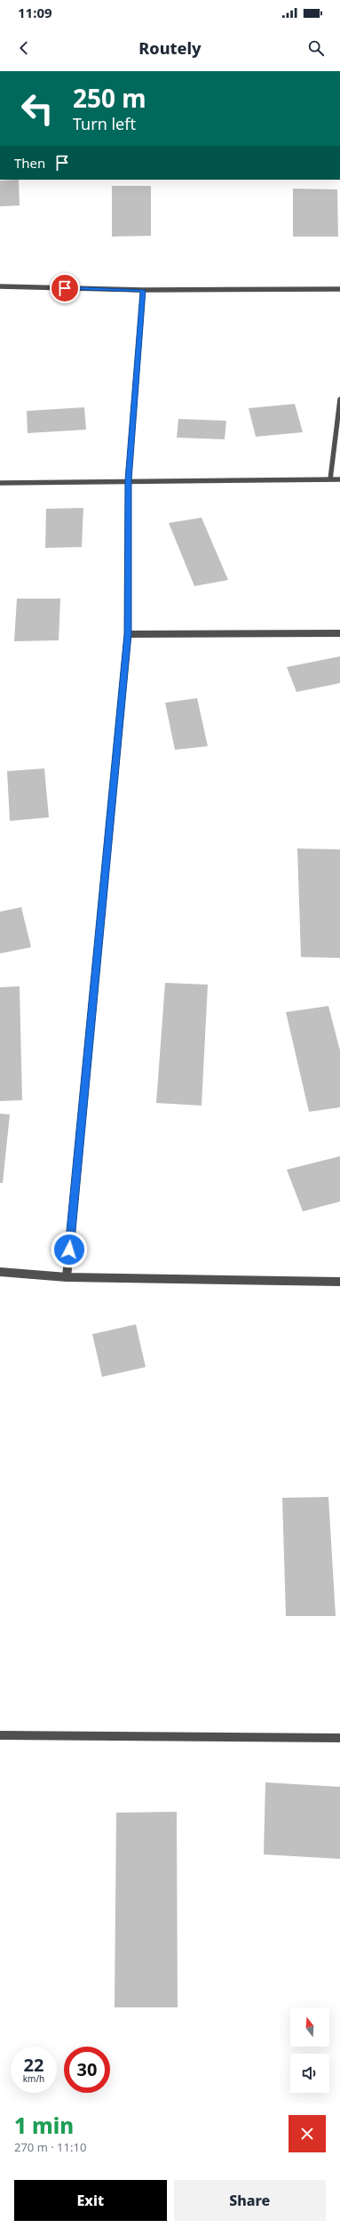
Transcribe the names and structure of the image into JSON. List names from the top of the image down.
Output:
{
  "north": "top",
  "page": {
    "status": "11:09",
    "header": "Routely",
    "turn": ["250 m", "Turn left"],
    "then": "Then",
    "speed": "22 km/h",
    "limit": "30",
    "heading": ["1 min", "270 m · 11:10"],
    "buttons": ["Exit", "Share"]
  }
}
